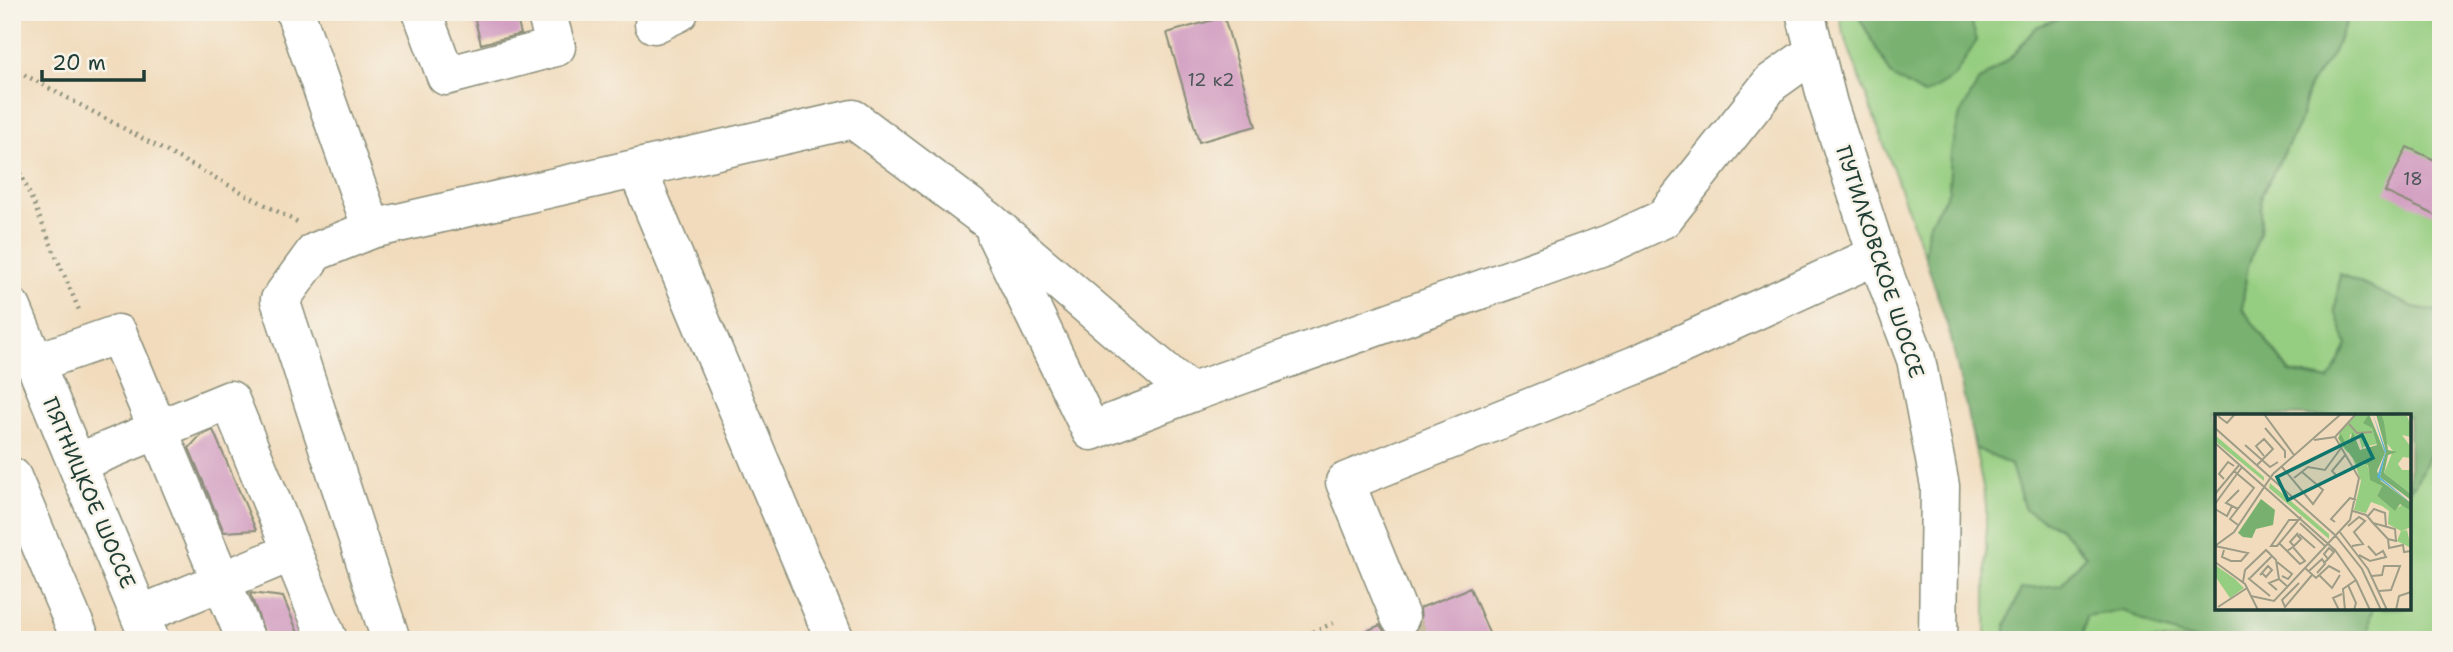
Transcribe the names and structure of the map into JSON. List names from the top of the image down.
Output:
{
  "streets": {
    "street": ["ПУТИЛКОВСКОЕ ШОССЕ", "ПЯТНИЦКОЕ ШОССЕ"]
  },
  "house_numbers": ["12 к2", "18"],
  "scale_bar": "20 m"
}
